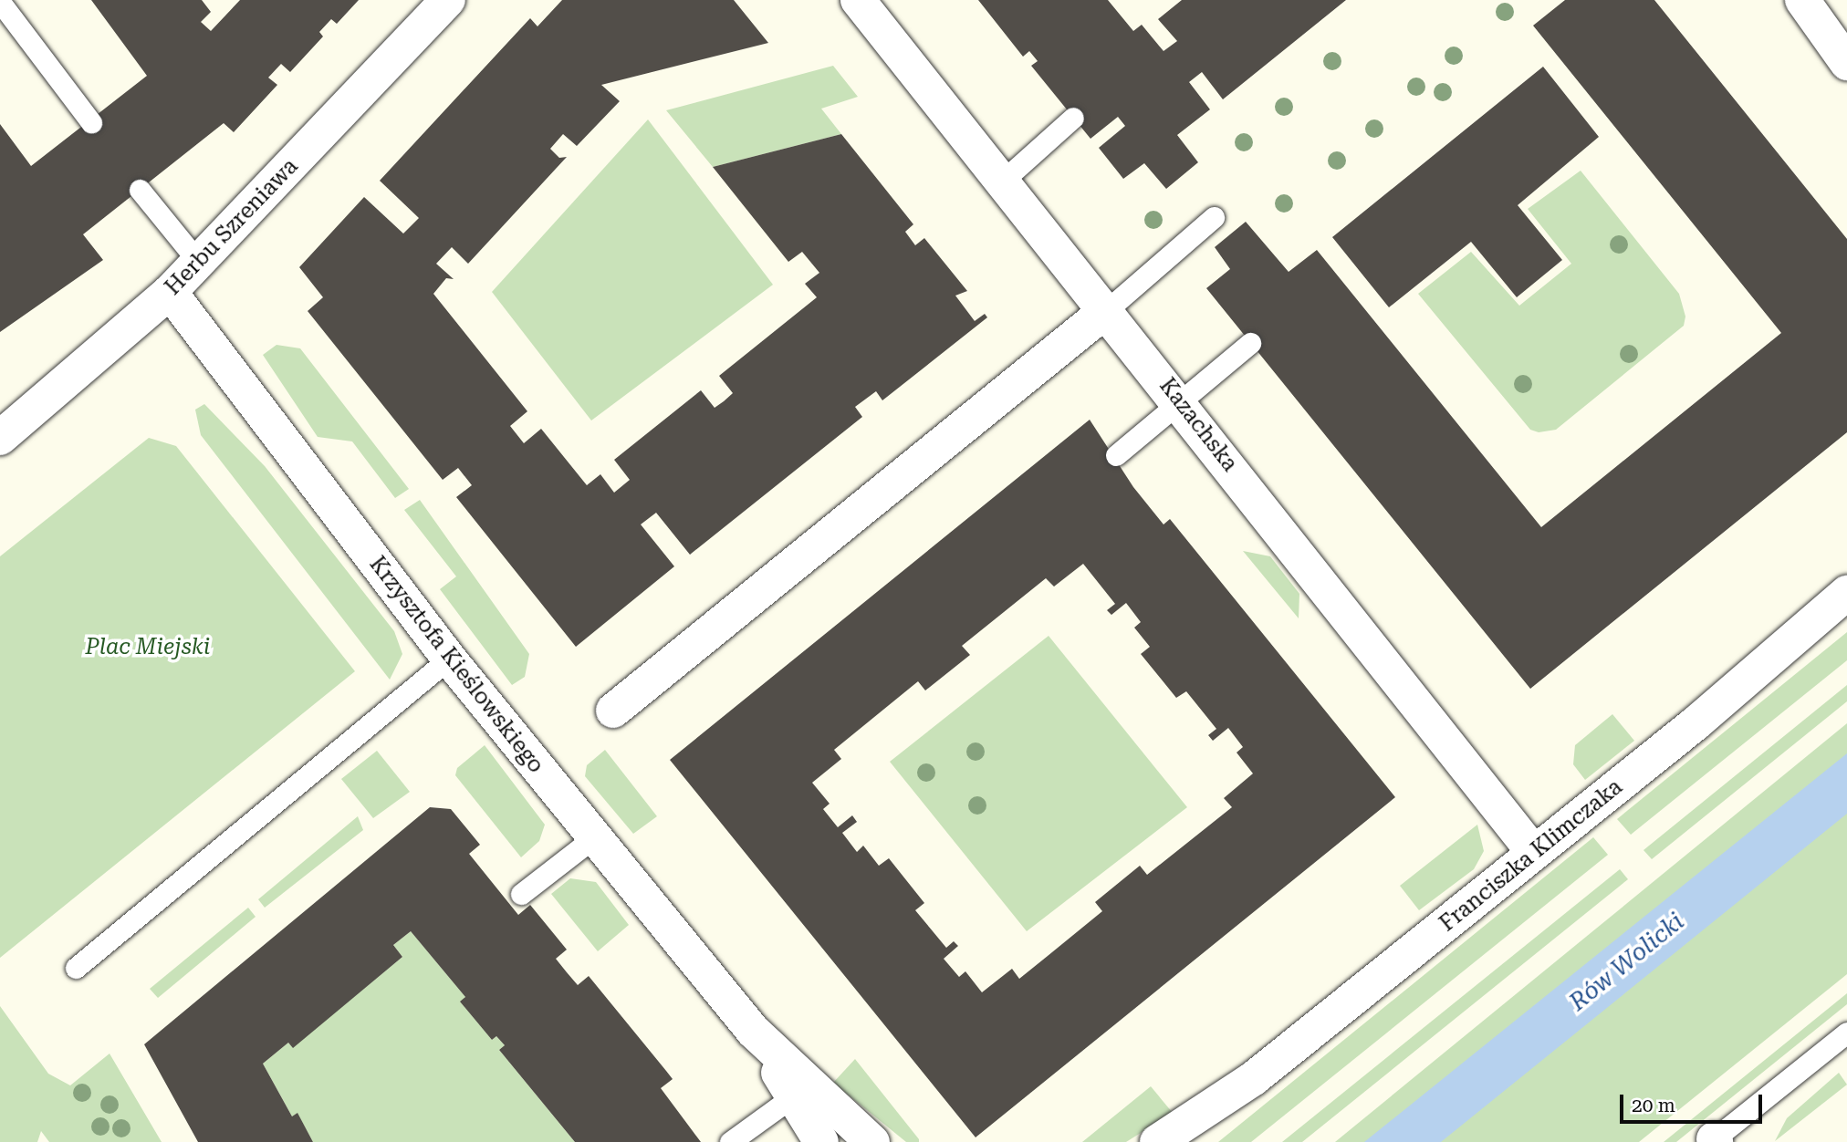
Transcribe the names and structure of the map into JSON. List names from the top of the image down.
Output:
{
  "streets": {
    "street": [
      "Herbu Szreniawa",
      "Kazachska",
      "Krzysztofa Kieślowskiego",
      "Franciszka Klimczaka"
    ]
  },
  "crossings": [
    ["Herbu Szreniawa", "Krzysztofa Kieślowskiego"],
    ["Kazachska", "Franciszka Klimczaka"]
  ],
  "water": ["Rów Wolicki"],
  "parks": ["Plac Miejski"],
  "scale_bar": "20 m"
}
